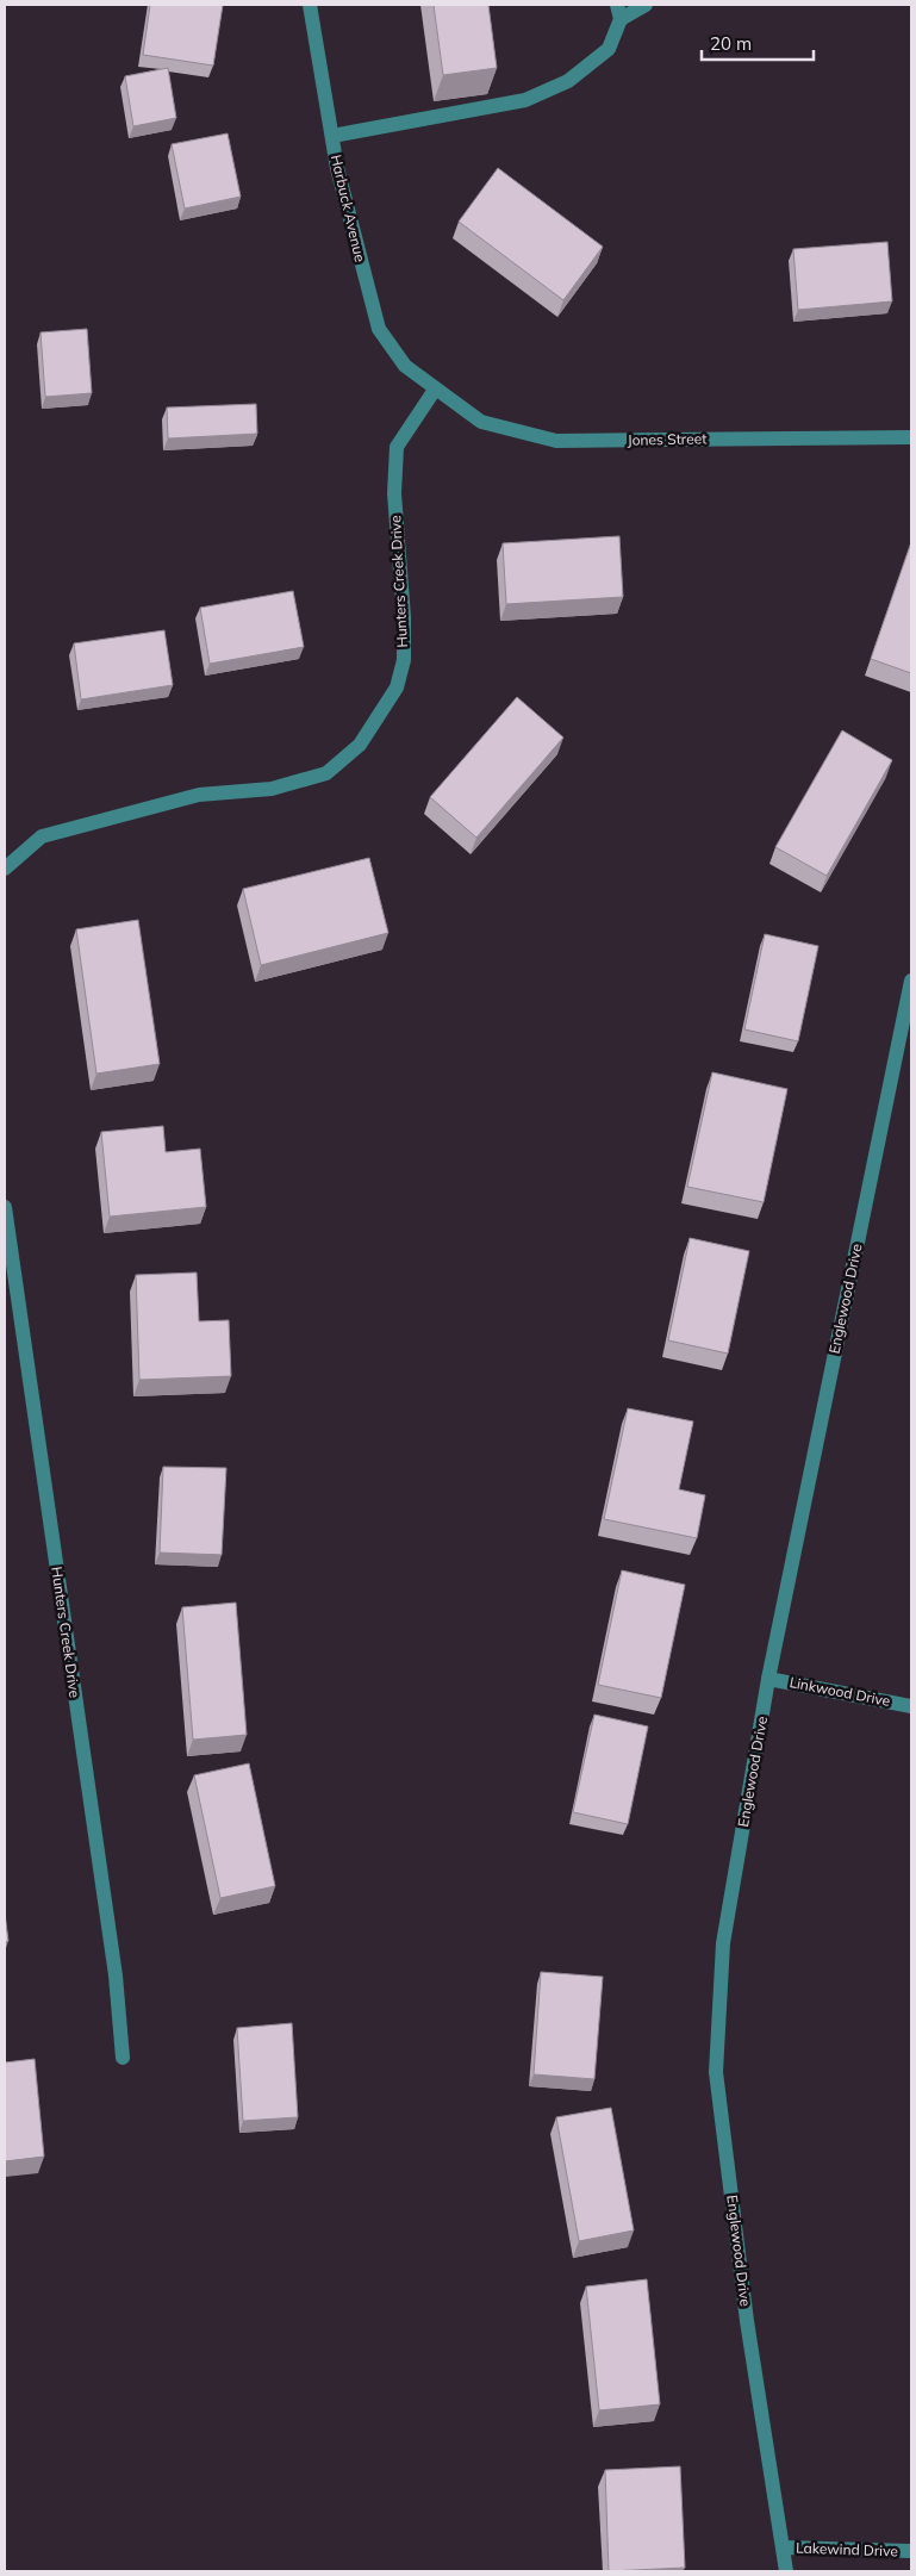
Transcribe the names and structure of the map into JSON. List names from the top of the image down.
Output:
{
  "streets": {
    "street": [
      "Harbuck Avenue",
      "Jones Street",
      "Hunters Creek Drive",
      "Englewood Drive",
      "Linkwood Drive",
      "Lakewind Drive"
    ]
  },
  "crossings": [
    ["Harbuck Avenue", "Jones Street"],
    ["Harbuck Avenue", "Hunters Creek Drive"],
    ["Jones Street", "Hunters Creek Drive"],
    ["Englewood Drive", "Linkwood Drive"],
    ["Englewood Drive", "Lakewind Drive"]
  ],
  "scale_bar": "20 m"
}
